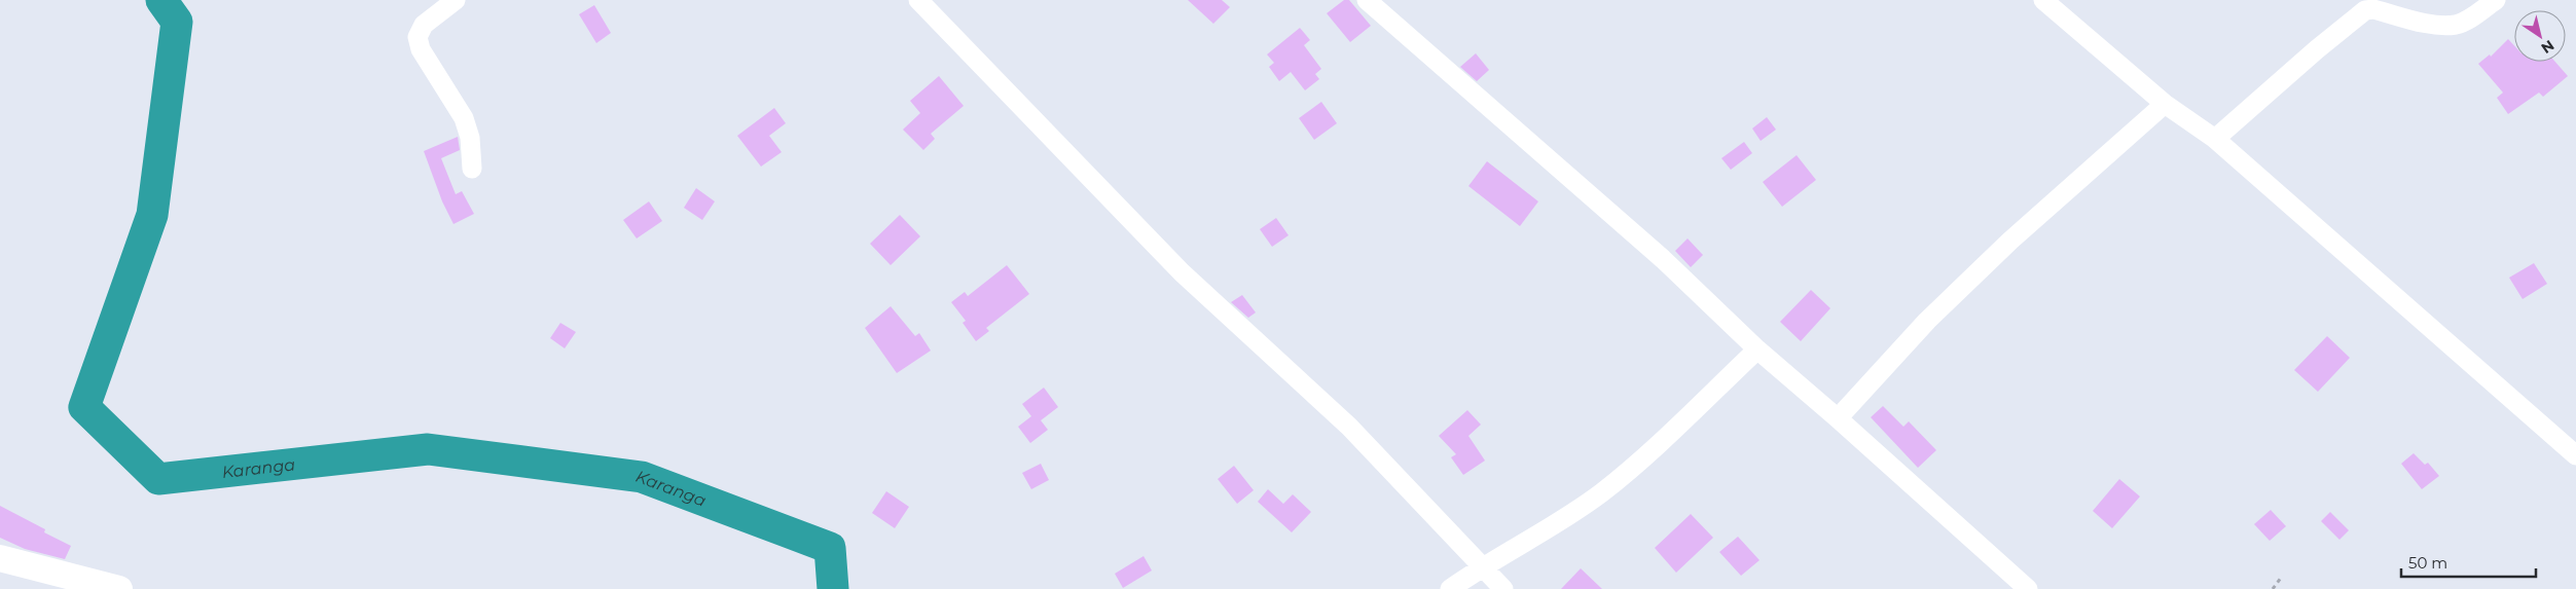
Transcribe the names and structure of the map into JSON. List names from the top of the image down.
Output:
{
  "water": ["Karanga"],
  "scale_bar": "50 m",
  "north": "bottom right"
}
